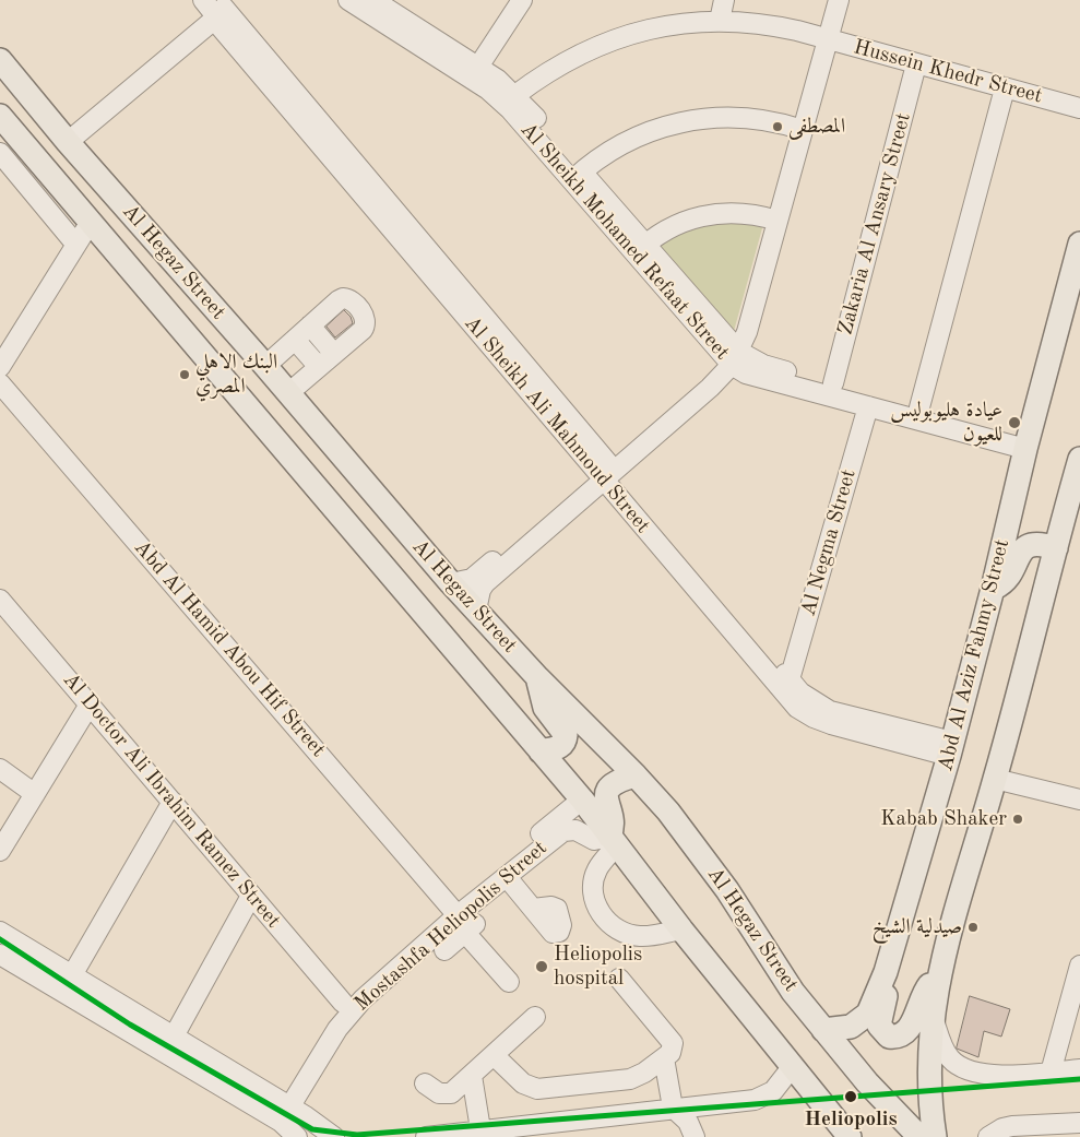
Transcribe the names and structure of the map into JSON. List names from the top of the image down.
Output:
{
  "streets": {
    "main road": ["Al Hegaz Street", "Abd Al Aziz Fahmy Street"],
    "street": [
      "Hussein Khedr Street",
      "Zakaria Al Ansary Street",
      "Al Sheikh Mohamed Refaat Street",
      "Al Sheikh Ali Mahmoud Street",
      "Al Negma Street",
      "Abd Al Hamid Abou Hif Street",
      "Al Doctor Ali Ibrahim Ramez Street",
      "Mostashfa Heliopolis Street"
    ]
  },
  "crossings": [
    ["Hussein Khedr Street", "Zakaria Al Ansary Street"],
    ["Hussein Khedr Street", "Al Sheikh Mohamed Refaat Street"],
    ["Zakaria Al Ansary Street", "Al Sheikh Mohamed Refaat Street"],
    ["Al Sheikh Mohamed Refaat Street", "Al Negma Street"],
    ["Al Sheikh Mohamed Refaat Street", "Abd Al Aziz Fahmy Street"],
    ["Al Hegaz Street", "Abd Al Aziz Fahmy Street"],
    ["Al Hegaz Street", "Mostashfa Heliopolis Street"],
    ["Al Sheikh Ali Mahmoud Street", "Al Negma Street"],
    ["Al Sheikh Ali Mahmoud Street", "Abd Al Aziz Fahmy Street"],
    ["Abd Al Hamid Abou Hif Street", "Mostashfa Heliopolis Street"],
    ["Al Doctor Ali Ibrahim Ramez Street", "Mostashfa Heliopolis Street"]
  ],
  "places": [
    "المصطفى",
    "البنك الاهلي المصري",
    "عيادة هليوبوليس للعيون",
    "Kabab Shaker",
    "صيدلية الشيخ",
    "Heliopolis hospital",
    "Heliopolis"
  ]
}
